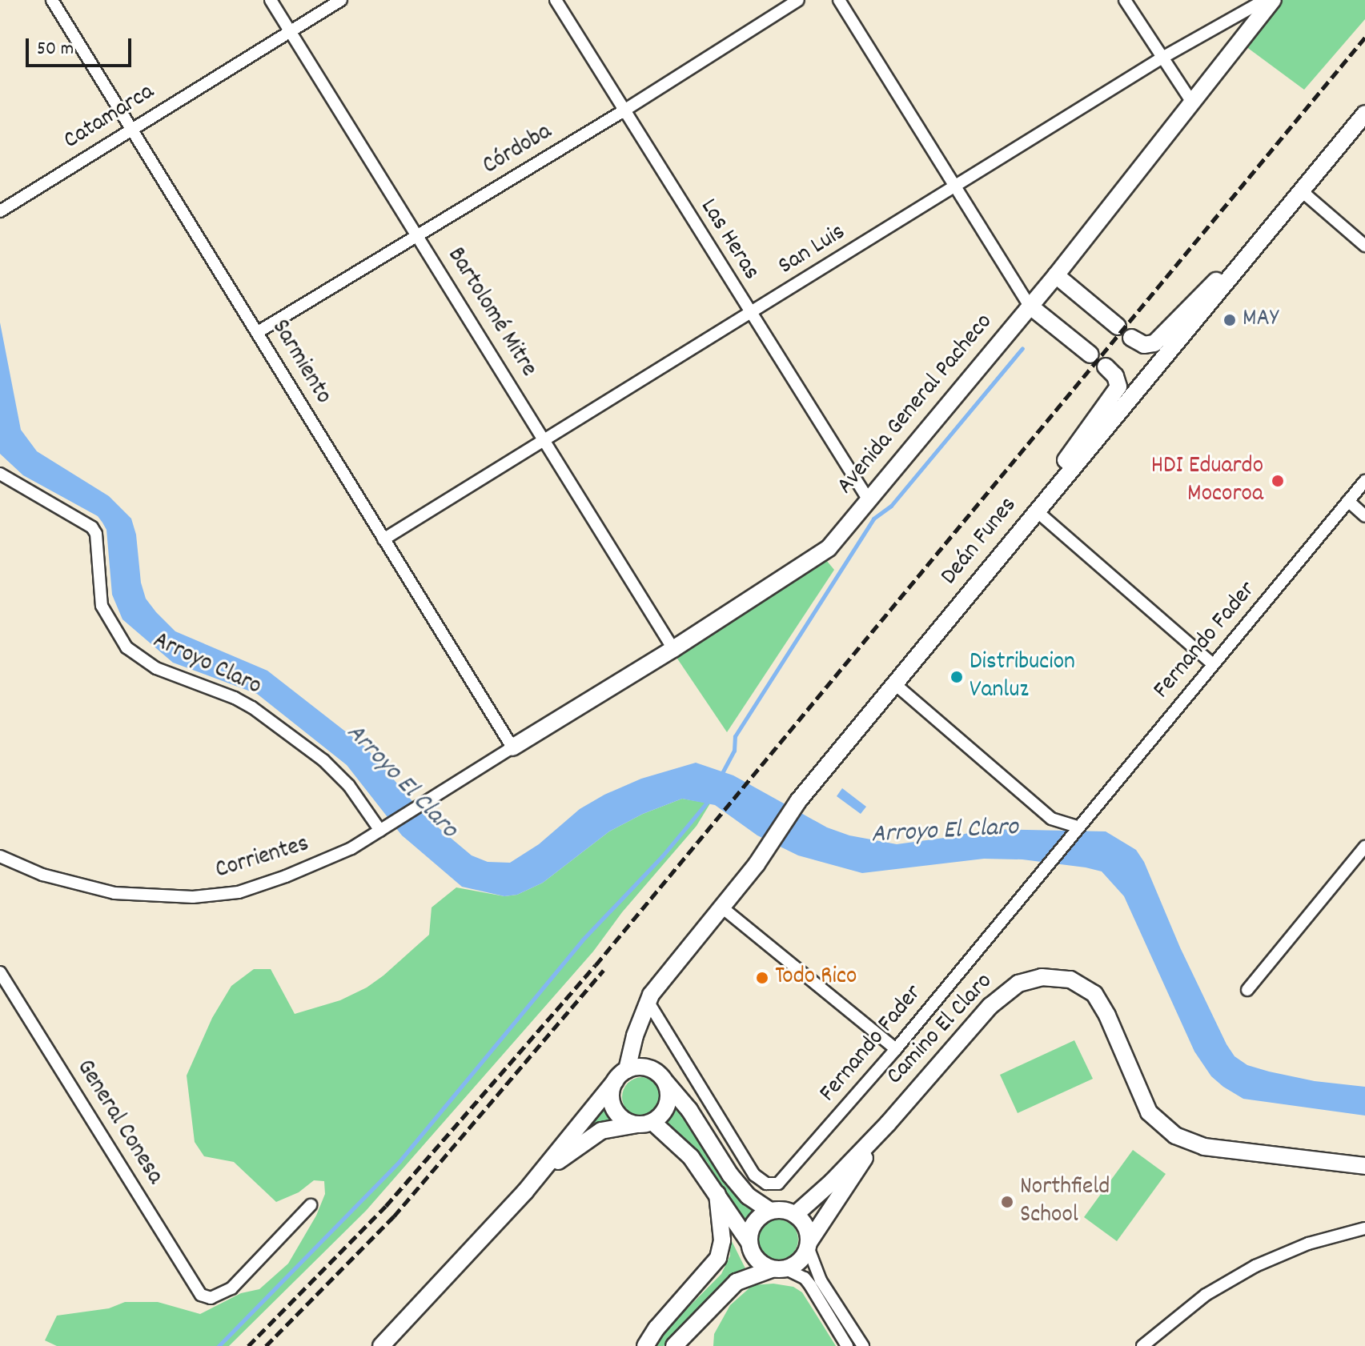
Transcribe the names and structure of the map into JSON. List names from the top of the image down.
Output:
{
  "streets": {
    "street": [
      "Catamarca",
      "Córdoba",
      "Las Heras",
      "San Luis",
      "Bartolomé Mitre",
      "Sarmiento",
      "Avenida General Pacheco",
      "Deán Funes",
      "Fernando Fader",
      "Arroyo Claro",
      "Corrientes",
      "Camino El Claro",
      "General Conesa"
    ]
  },
  "crossings": [
    ["Catamarca", "Bartolomé Mitre"],
    ["Catamarca", "Sarmiento"],
    ["Córdoba", "Las Heras"],
    ["Córdoba", "Bartolomé Mitre"],
    ["Córdoba", "Sarmiento"],
    ["Las Heras", "San Luis"],
    ["Las Heras", "Avenida General Pacheco"],
    ["San Luis", "Bartolomé Mitre"],
    ["San Luis", "Sarmiento"],
    ["Bartolomé Mitre", "Avenida General Pacheco"],
    ["Sarmiento", "Avenida General Pacheco"],
    ["Sarmiento", "Corrientes"],
    ["Avenida General Pacheco", "Corrientes"],
    ["Deán Funes", "Fernando Fader"],
    ["Arroyo Claro", "Corrientes"]
  ],
  "water": ["Arroyo El Claro"],
  "places": [
    "MAY",
    "HDI Eduardo Mocoroa",
    "Distribucion Vanluz",
    "Todo Rico",
    "Northfield School"
  ],
  "scale_bar": "50 m"
}
